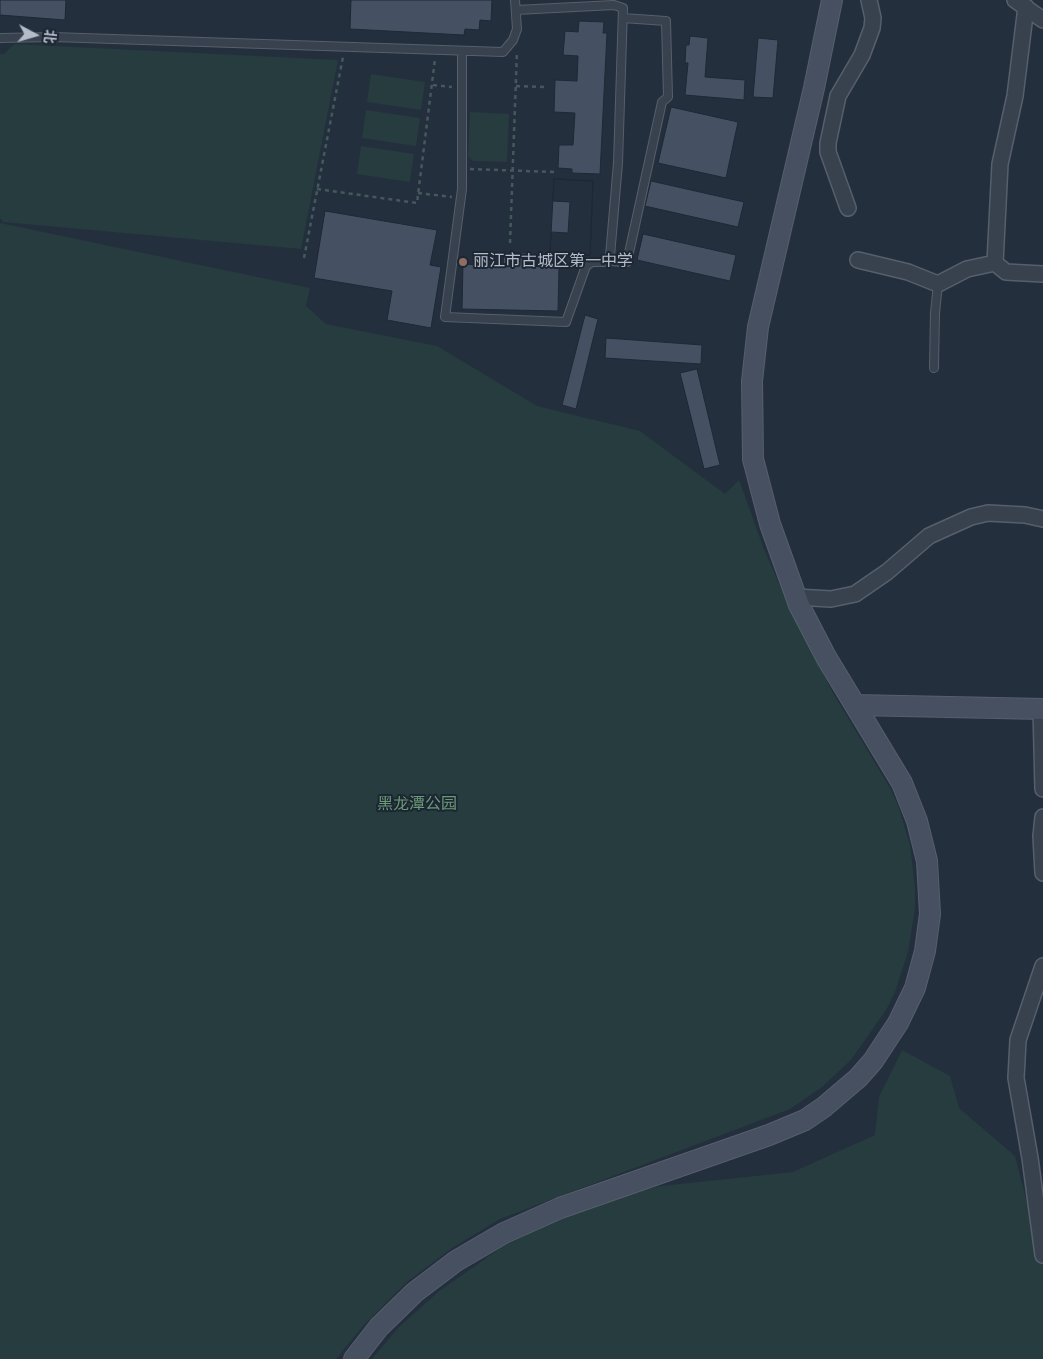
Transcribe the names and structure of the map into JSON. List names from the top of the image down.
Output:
{
  "parks": ["黑龙潭公园"],
  "places": ["丽江市古城区第一中学"],
  "north": "right"
}
